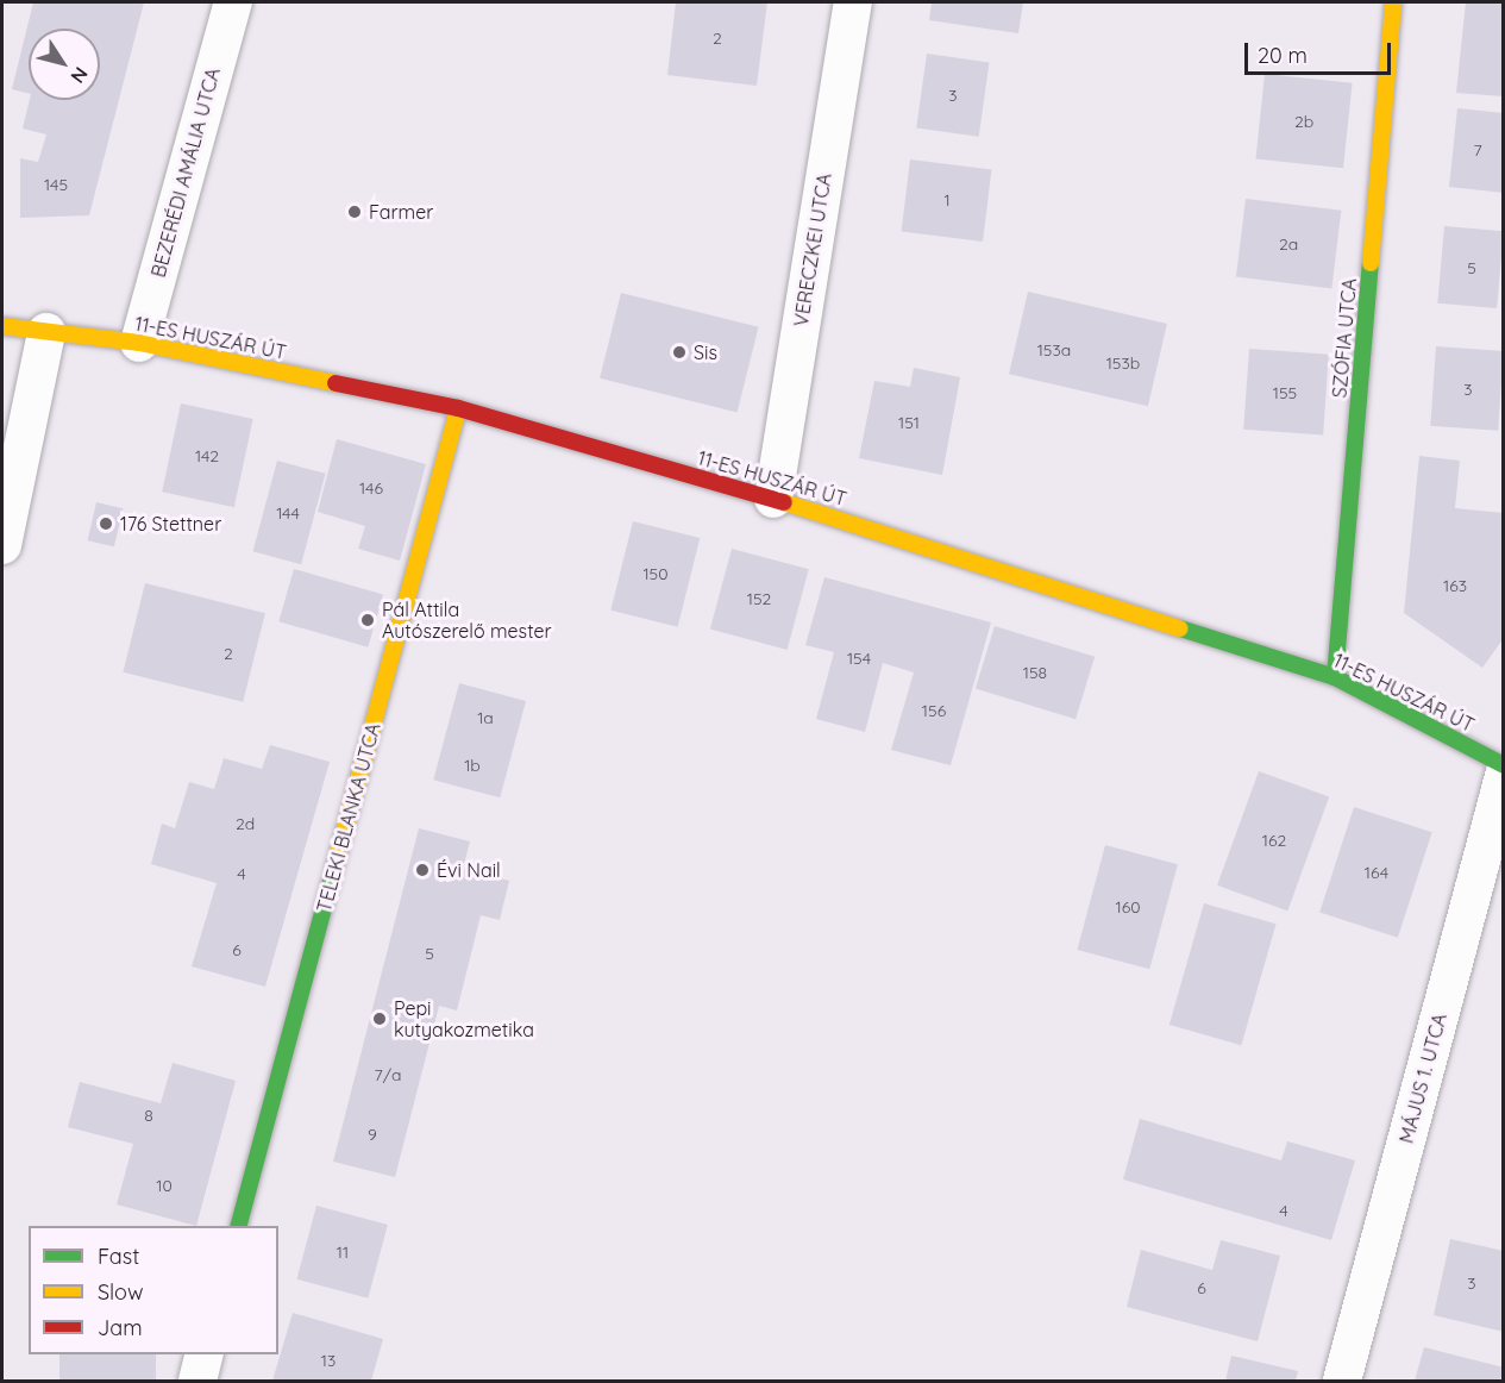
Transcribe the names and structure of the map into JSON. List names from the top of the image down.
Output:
{
  "streets": {
    "main road": ["11-ES HUSZÁR ÚT", "SZÓFIA UTCA", "TELEKI BLANKA UTCA"],
    "street": ["BEZERÉDI AMÁLIA UTCA", "VERECZKEI UTCA", "MÁJUS 1. UTCA"]
  },
  "crossings": [
    ["BEZERÉDI AMÁLIA UTCA", "11-ES HUSZÁR ÚT"],
    ["VERECZKEI UTCA", "11-ES HUSZÁR ÚT"],
    ["11-ES HUSZÁR ÚT", "SZÓFIA UTCA"],
    ["11-ES HUSZÁR ÚT", "TELEKI BLANKA UTCA"]
  ],
  "places": [
    "Farmer",
    "Sis",
    "176 Stettner",
    "Pál Attila Autószerelő mester",
    "Évi Nail",
    "Pepi kutyakozmetika"
  ],
  "house_numbers": [
    "2",
    "3",
    "2b",
    "7",
    "145",
    "1",
    "2a",
    "5",
    "153a",
    "153b",
    "3",
    "155",
    "151",
    "142",
    "146",
    "144",
    "150",
    "163",
    "152",
    "2",
    "154",
    "158",
    "156",
    "1a",
    "1b",
    "2d",
    "162",
    "164",
    "4",
    "160",
    "6",
    "5",
    "7/a",
    "8",
    "9",
    "10",
    "4",
    "11",
    "3",
    "6",
    "13"
  ],
  "legend": ["Fast", "Slow", "Jam"],
  "scale_bar": "20 m",
  "north": "bottom right"
}
